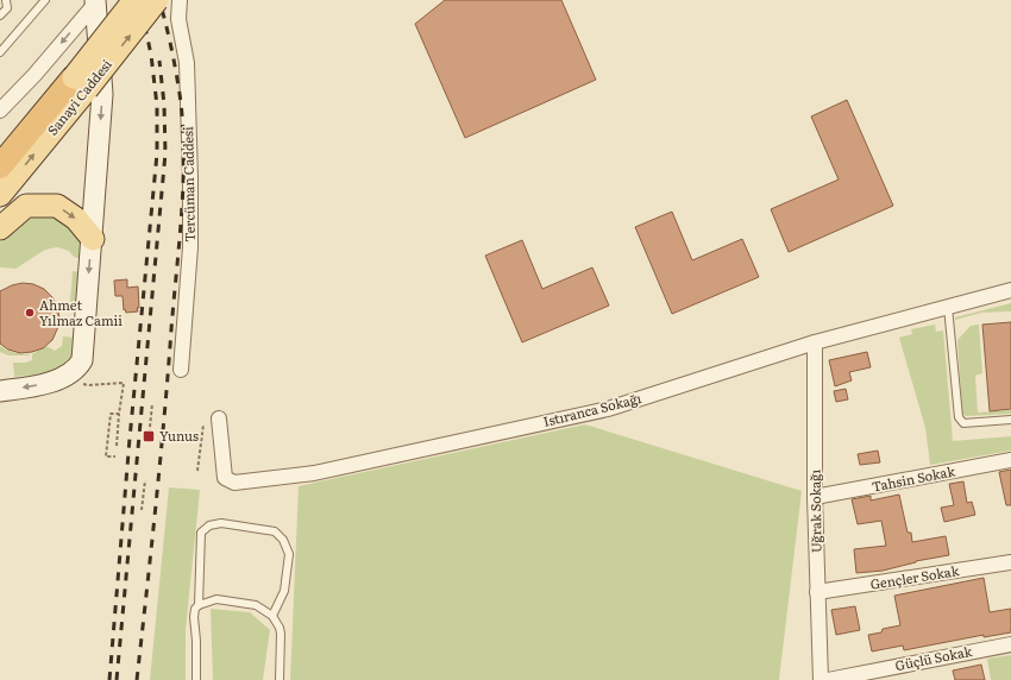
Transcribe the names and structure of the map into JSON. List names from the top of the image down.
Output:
{
  "streets": {
    "main road": ["Sanayi Caddesi"],
    "street": [
      "Tercüman Caddesi",
      "Istıranca Sokağı",
      "Tahsin Sokak",
      "Uğrak Sokağı",
      "Gençler Sokak",
      "Güçlü Sokak"
    ]
  },
  "crossings": [
    ["Istıranca Sokağı", "Uğrak Sokağı"],
    ["Tahsin Sokak", "Uğrak Sokağı"],
    ["Uğrak Sokağı", "Gençler Sokak"]
  ],
  "places": {
    "other": ["Ahmet Yılmaz Camii"],
    "transit": ["Yunus"]
  }
}
